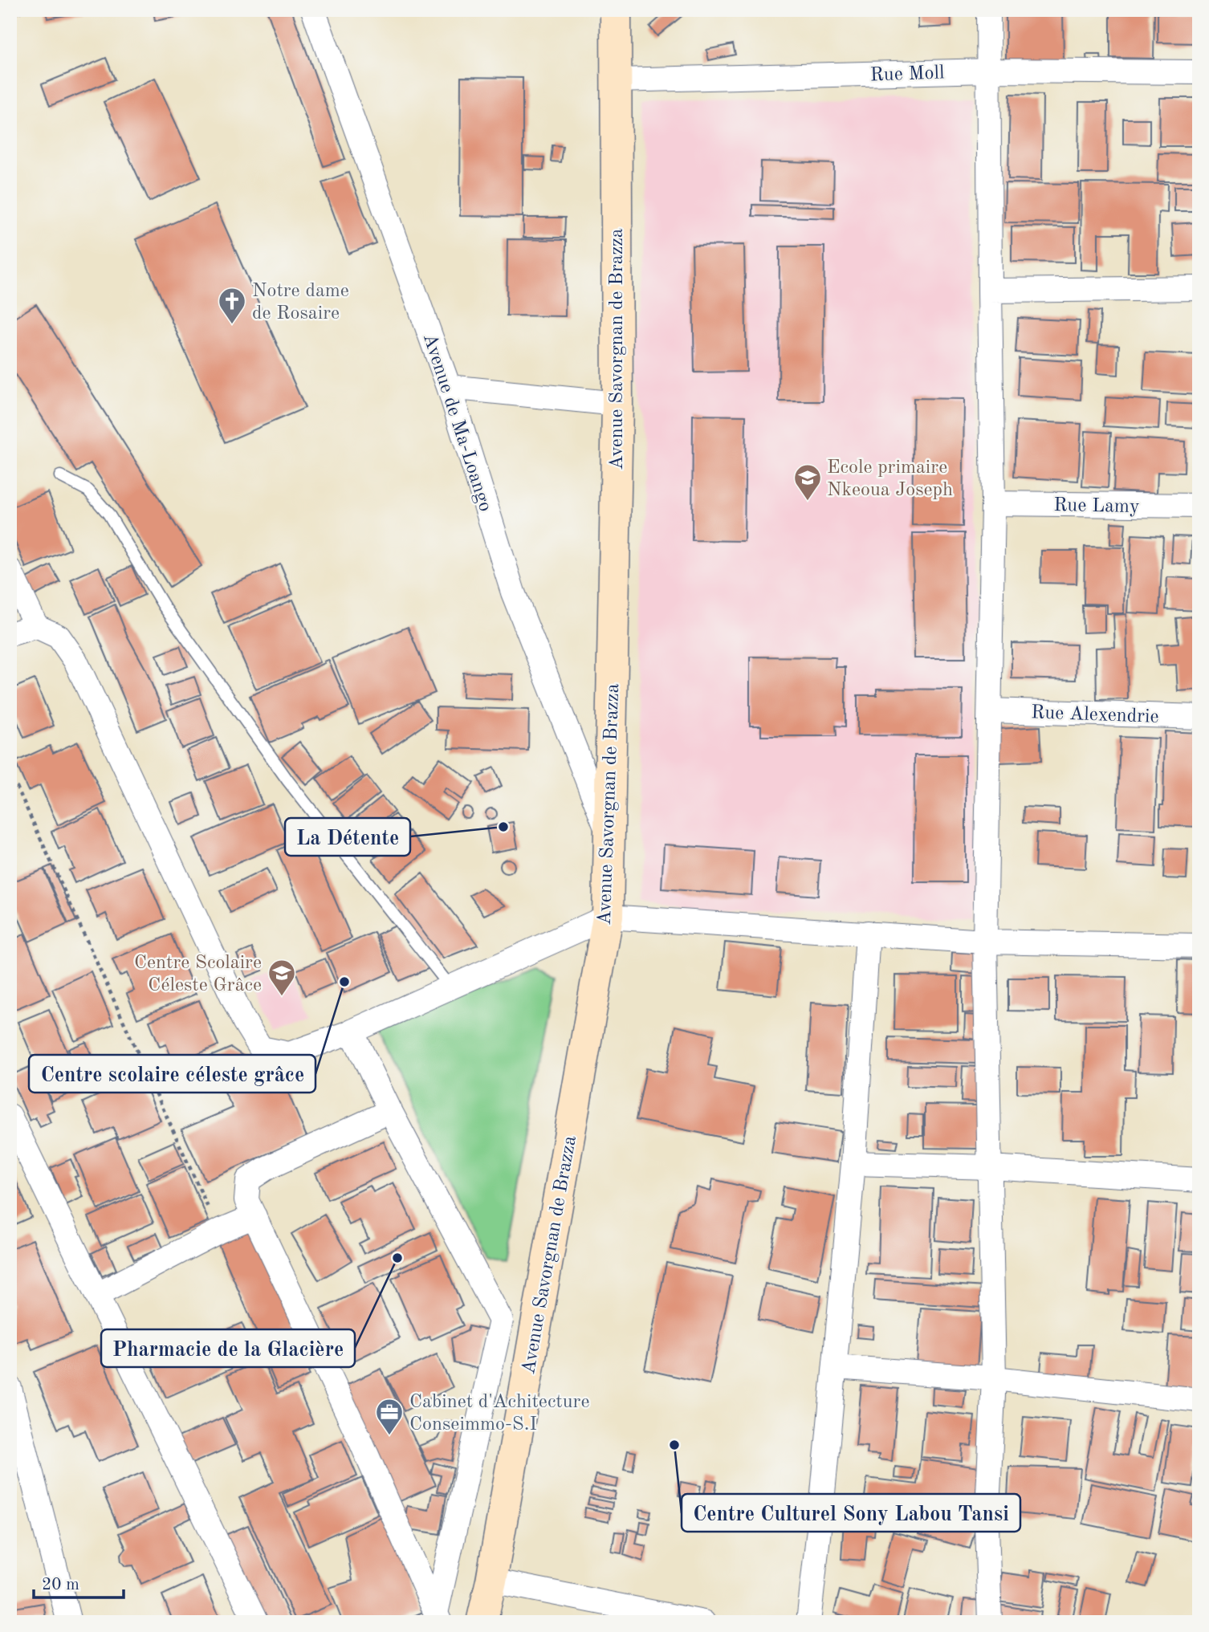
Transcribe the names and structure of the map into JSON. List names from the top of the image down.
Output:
{
  "streets": {
    "main road": ["Avenue Savorgnan de Brazza"],
    "street": [
      "Rue Moll",
      "Avenue de Ma-Loango",
      "Rue Lamy",
      "Rue Alexendrie"
    ]
  },
  "crossings": [
    ["Rue Moll", "Avenue Savorgnan de Brazza"],
    ["Avenue Savorgnan de Brazza", "Avenue de Ma-Loango"]
  ],
  "places": {
    "church": ["Notre dame de Rosaire"],
    "school or university": ["Ecole primaire Nkeoua Joseph", "Centre Scolaire Céleste Grâce"],
    "other": [
      "La Détente",
      "Centre scolaire céleste grâce",
      "Pharmacie de la Glacière",
      "Centre Culturel Sony Labou Tansi"
    ],
    "office": ["Cabinet d'Achitecture Conseimmo-S.I"]
  },
  "scale_bar": "20 m"
}
